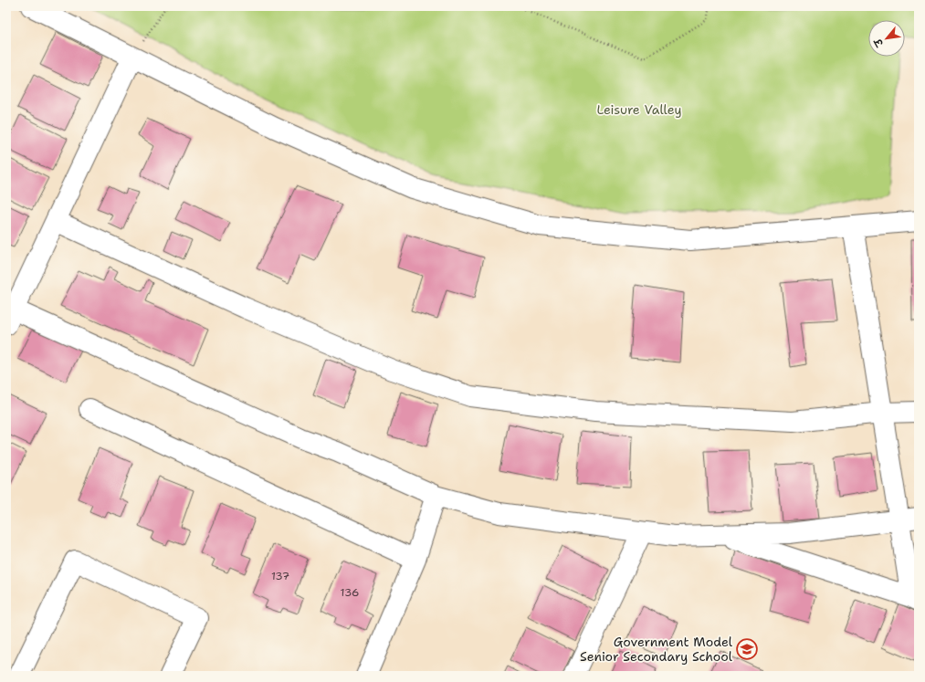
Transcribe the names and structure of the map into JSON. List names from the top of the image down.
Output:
{
  "parks": ["Leisure Valley"],
  "places": {
    "school or university": ["Government Model Senior Secondary School"]
  },
  "house_numbers": ["137", "136"],
  "north": "bottom left"
}
